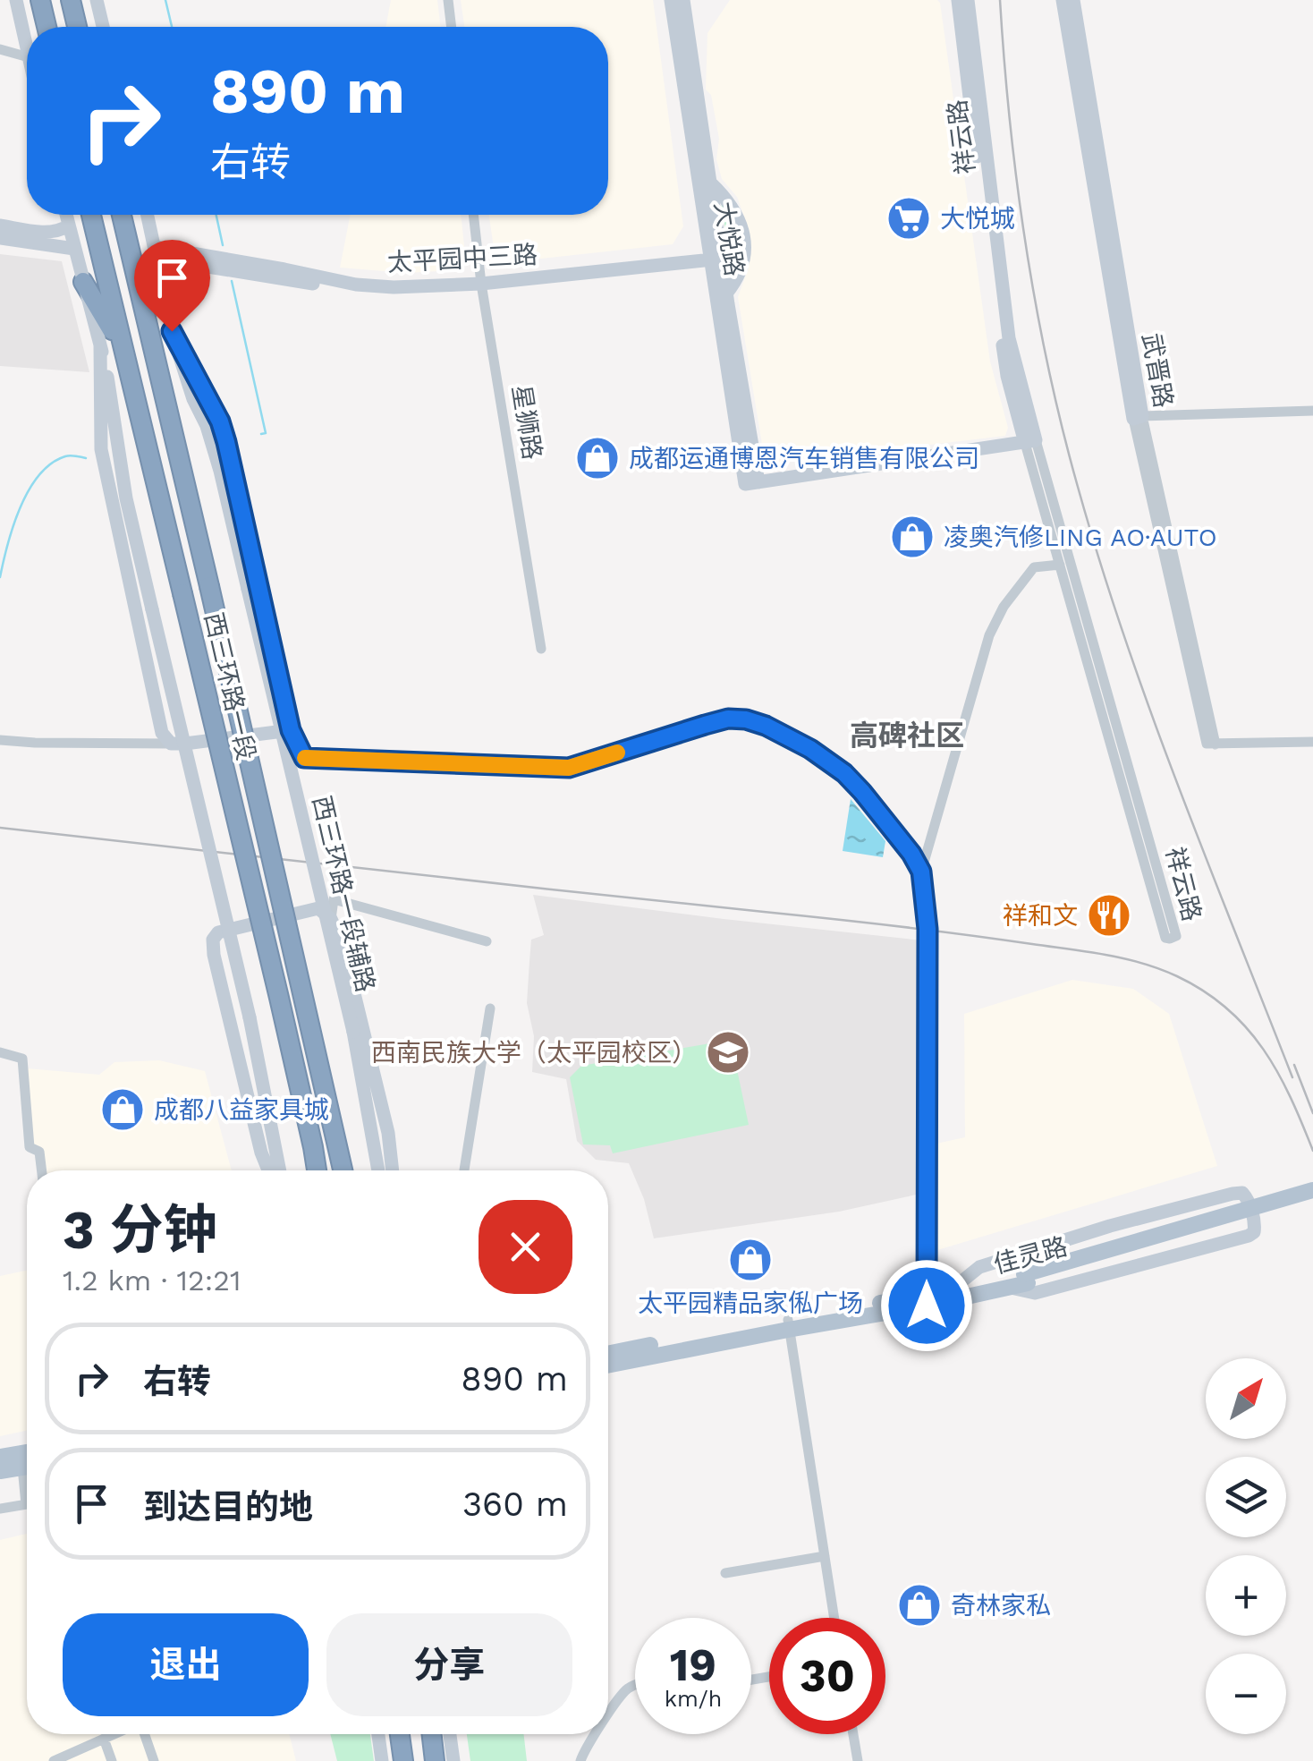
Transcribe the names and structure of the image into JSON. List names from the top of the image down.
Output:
{
  "streets": {
    "highway": ["西三环路一段"],
    "main road": ["佳灵路"],
    "street": [
      "祥云路",
      "大悦路",
      "太平园中三路",
      "武晋路",
      "星狮路",
      "西三环路一段辅路"
    ]
  },
  "crossings": [
    ["大悦路", "太平园中三路"],
    ["太平园中三路", "星狮路"],
    ["太平园中三路", "西三环路一段辅路"]
  ],
  "districts": ["高碑社区"],
  "places": {
    "supermarket": ["大悦城"],
    "shop": [
      "成都运通博恩汽车销售有限公司",
      "凌奥汽修LING AO·AUTO",
      "成都八益家具城",
      "太平园精品家俬广场",
      "奇林家私"
    ],
    "restaurant": ["祥和文"],
    "school or university": ["西南民族大学（太平园校区）"]
  },
  "north": "top right",
  "page": {
    "turn": ["890 m", "右转"],
    "heading": ["3 分钟", "1.2 km · 12:21"],
    "list": [
      {
        "name": "右转",
        "value": "890 m"
      },
      {
        "name": "到达目的地",
        "value": "360 m"
      }
    ],
    "map_buttons": ["+", "−"],
    "buttons": ["退出", "分享"],
    "speed": "19 km/h",
    "limit": "30"
  }
}
